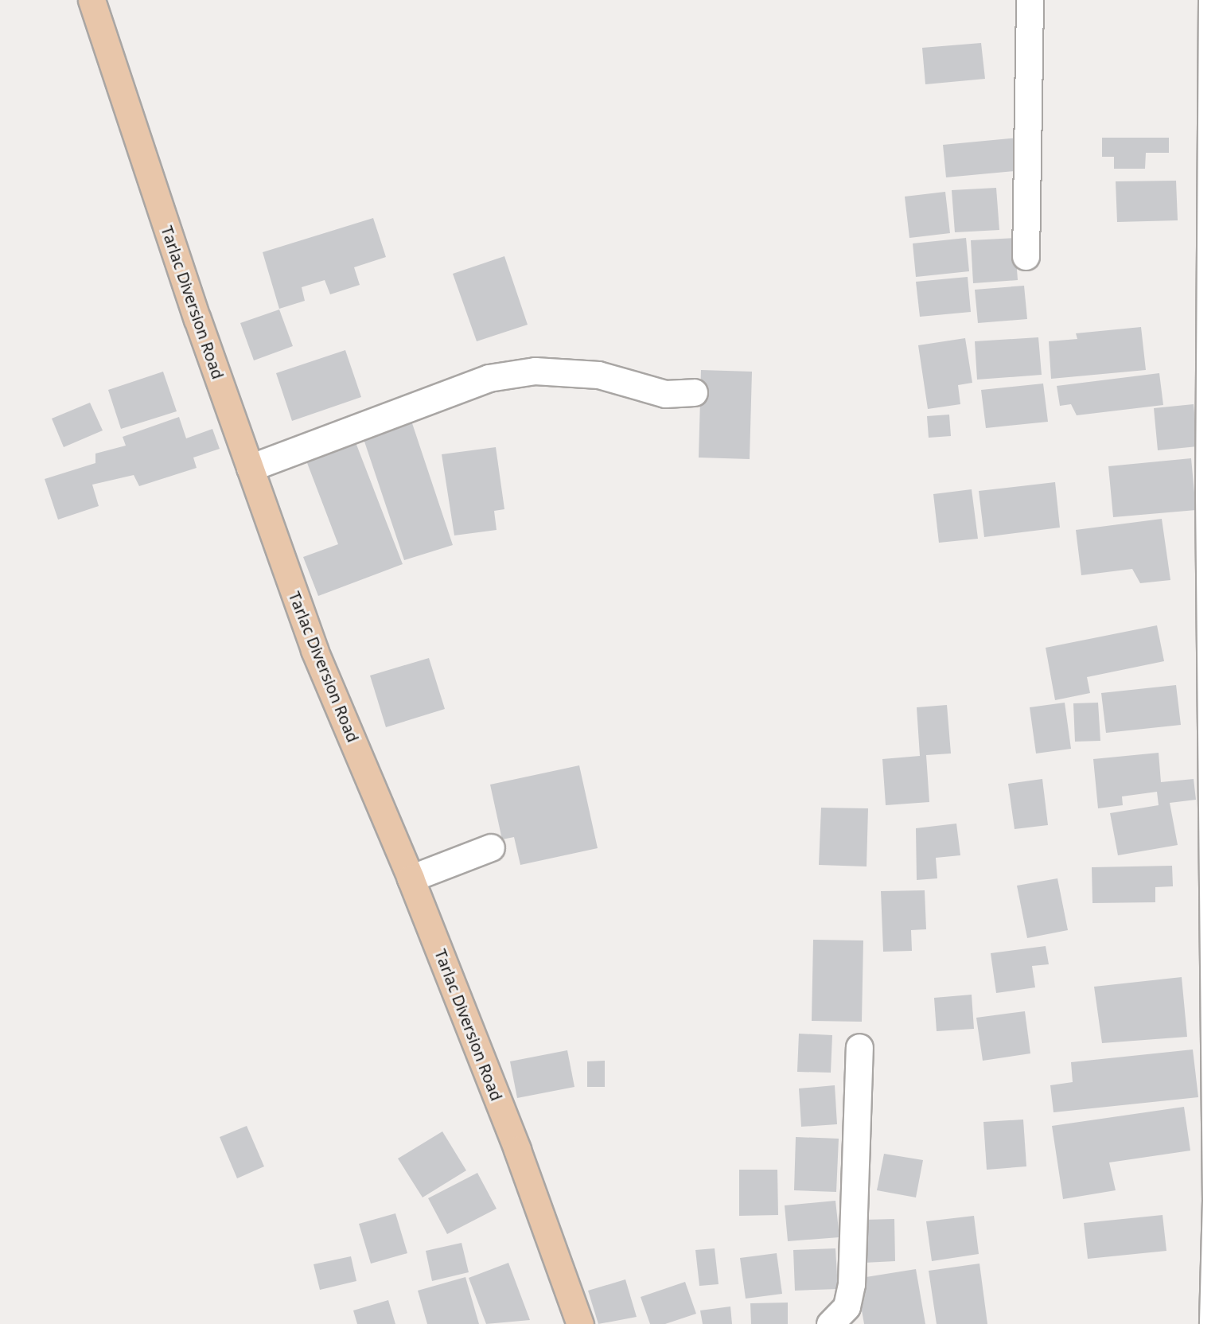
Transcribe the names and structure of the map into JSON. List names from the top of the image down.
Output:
{
  "streets": {
    "main road": ["Tarlac Diversion Road"]
  }
}
